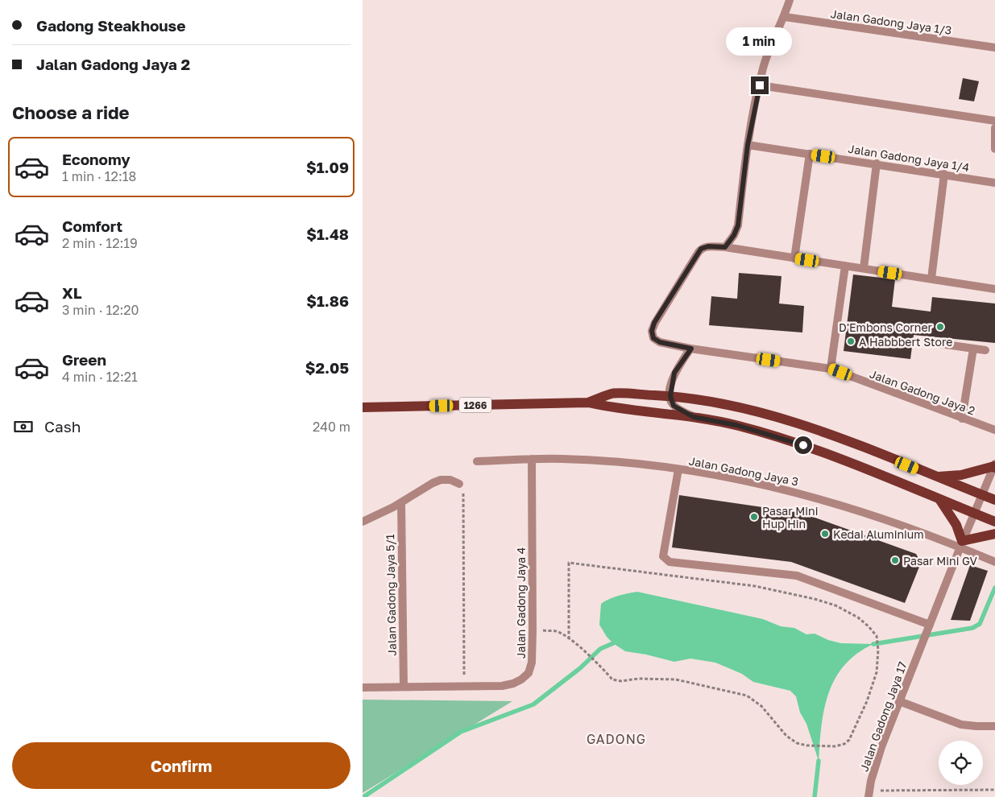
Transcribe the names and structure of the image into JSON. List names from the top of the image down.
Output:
{
  "streets": {
    "main road": ["1266"],
    "street": [
      "Jalan Gadong Jaya 1/3",
      "Jalan Gadong Jaya 1/4",
      "Jalan Gadong Jaya 2",
      "Jalan Gadong Jaya 3",
      "Jalan Gadong Jaya 5/1",
      "Jalan Gadong Jaya 4",
      "Jalan Gadong Jaya 17"
    ]
  },
  "crossings": [
    ["1266", "Jalan Gadong Jaya 17"],
    ["Jalan Gadong Jaya 3", "Jalan Gadong Jaya 4"],
    ["Jalan Gadong Jaya 3", "Jalan Gadong Jaya 17"],
    ["Jalan Gadong Jaya 5/1", "Jalan Gadong Jaya 4"]
  ],
  "districts": ["GADONG"],
  "places": [
    "D'Embons Corner",
    "A Habbbert Store",
    "Pasar Mini Hup Hin",
    "Kedai Aluminium",
    "Pasar Mini GV"
  ],
  "page": {
    "banner": ["Gadong Steakhouse", "Jalan Gadong Jaya 2"],
    "bubble": "1 min",
    "heading": "Choose a ride",
    "list": [
      {
        "name": "Economy",
        "note": "1 min · 12:18",
        "value": "$1.09"
      },
      {
        "name": "Comfort",
        "note": "2 min · 12:19",
        "value": "$1.48"
      },
      {
        "name": "XL",
        "note": "3 min · 12:20",
        "value": "$1.86"
      },
      {
        "name": "Green",
        "note": "4 min · 12:21",
        "value": "$2.05"
      }
    ],
    "pay": ["Cash", "240 m"],
    "buttons": "Confirm"
  }
}
